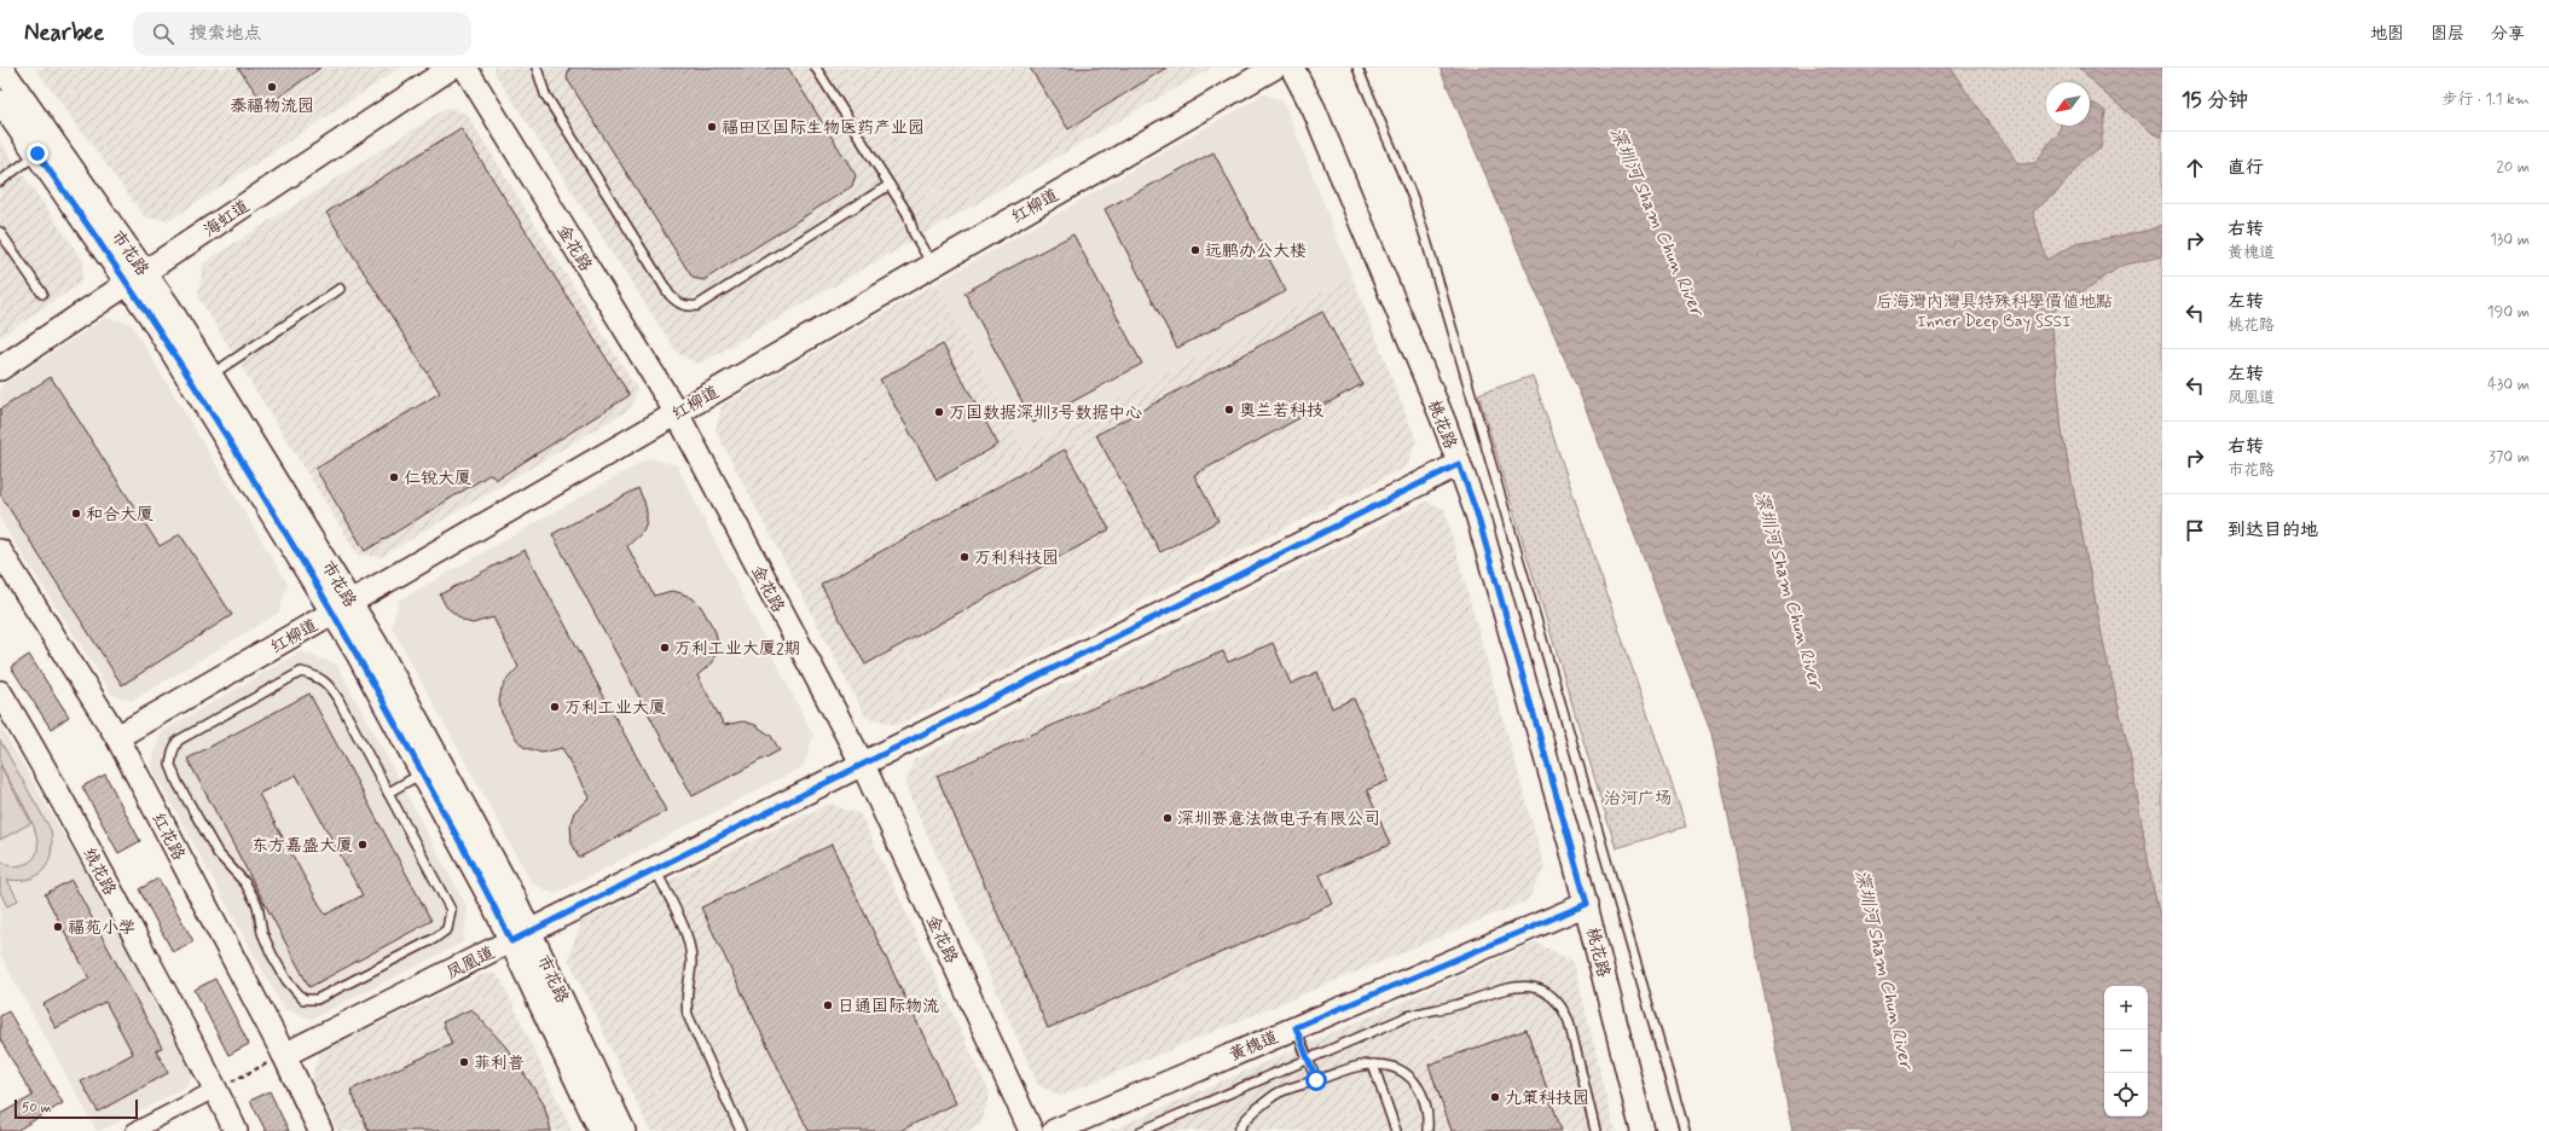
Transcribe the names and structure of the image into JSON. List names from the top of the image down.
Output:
{
  "streets": {
    "street": [
      "红柳道",
      "海虹道",
      "金花路",
      "市花路",
      "桃花路",
      "红花路",
      "绒花路",
      "凤凰道",
      "黄槐道"
    ]
  },
  "crossings": [
    ["红柳道", "金花路"],
    ["红柳道", "市花路"],
    ["红柳道", "红花路"],
    ["海虹道", "市花路"],
    ["金花路", "凤凰道"],
    ["市花路", "凤凰道"],
    ["桃花路", "凤凰道"],
    ["桃花路", "黄槐道"],
    ["红花路", "凤凰道"]
  ],
  "water": ["深圳河 Sham Chun River"],
  "parks": ["后海灣內灣具特殊科學價值地點 Inner Deep Bay SSSI", "治河广场"],
  "places": [
    "泰福物流园",
    "福田区国际生物医药产业园",
    "远鹏办公大楼",
    "奥兰若科技",
    "万国数据深圳3号数据中心",
    "仁锐大厦",
    "和合大厦",
    "万利科技园",
    "万利工业大厦2期",
    "万利工业大厦",
    "深圳赛意法微电子有限公司",
    "东方嘉盛大厦",
    "福苑小学",
    "日通国际物流",
    "菲利普",
    "九策科技园"
  ],
  "scale_bar": "50 m",
  "north": "bottom left",
  "page": {
    "header": "Nearbee",
    "search": "搜索地点",
    "nav": ["地图", "图层", "分享"],
    "heading": ["15 分钟", "步行 · 1.1 km"],
    "list": [
      ["直行", "20 m"],
      ["右转", "黄槐道", "130 m"],
      ["左转", "桃花路", "190 m"],
      ["左转", "凤凰道", "430 m"],
      ["右转", "市花路", "370 m"],
      "到达目的地"
    ],
    "map_buttons": ["+", "−"],
    "scale": "50 m"
  }
}
